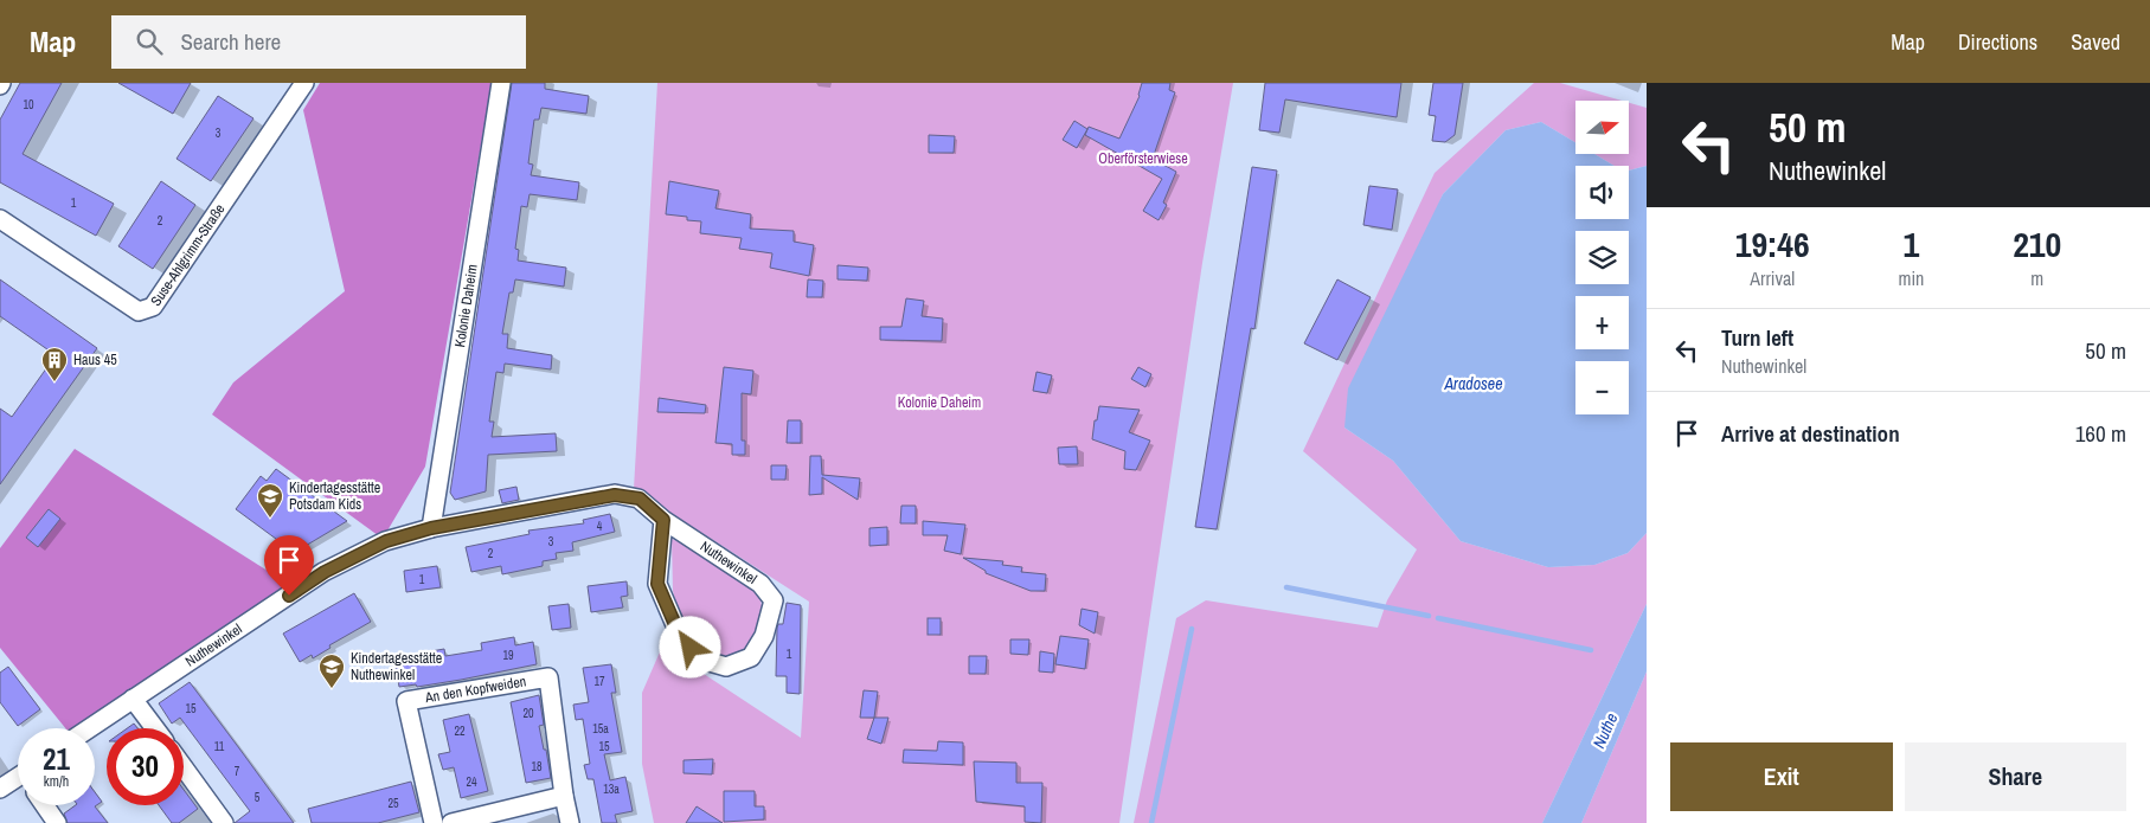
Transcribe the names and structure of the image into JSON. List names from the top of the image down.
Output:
{
  "streets": {
    "street": [
      "Suse-Ahlgrimm-Straße",
      "Kolonie Daheim",
      "Nuthewinkel",
      "An den Kopfweiden"
    ]
  },
  "crossings": [
    ["Kolonie Daheim", "Nuthewinkel"]
  ],
  "water": ["Aradosee", "Nuthe"],
  "parks": ["Oberförsterwiese", "Kolonie Daheim"],
  "places": {
    "building": ["Haus 45"],
    "school or university": ["Kindertagesstätte Potsdam Kids", "Kindertagesstätte Nuthewinkel"]
  },
  "house_numbers": [
    "10",
    "3",
    "1",
    "2",
    "4",
    "3",
    "2",
    "1",
    "1",
    "19",
    "17",
    "15",
    "20",
    "15a",
    "22",
    "11",
    "15",
    "18",
    "7",
    "24",
    "13a",
    "5",
    "25"
  ],
  "north": "right",
  "page": {
    "header": "Map",
    "search": "Search here",
    "nav": ["Map", "Directions", "Saved"],
    "turn": ["50 m", "Nuthewinkel"],
    "map_buttons": ["+", "−"],
    "eta": [
      "19:46",
      "Arrival",
      "1",
      "min",
      "210",
      "m"
    ],
    "list": [
      {
        "name": "Turn left",
        "note": "Nuthewinkel",
        "value": "50 m"
      },
      {
        "name": "Arrive at destination",
        "value": "160 m"
      }
    ],
    "speed": "21 km/h",
    "limit": "30",
    "buttons": ["Exit", "Share"]
  }
}
